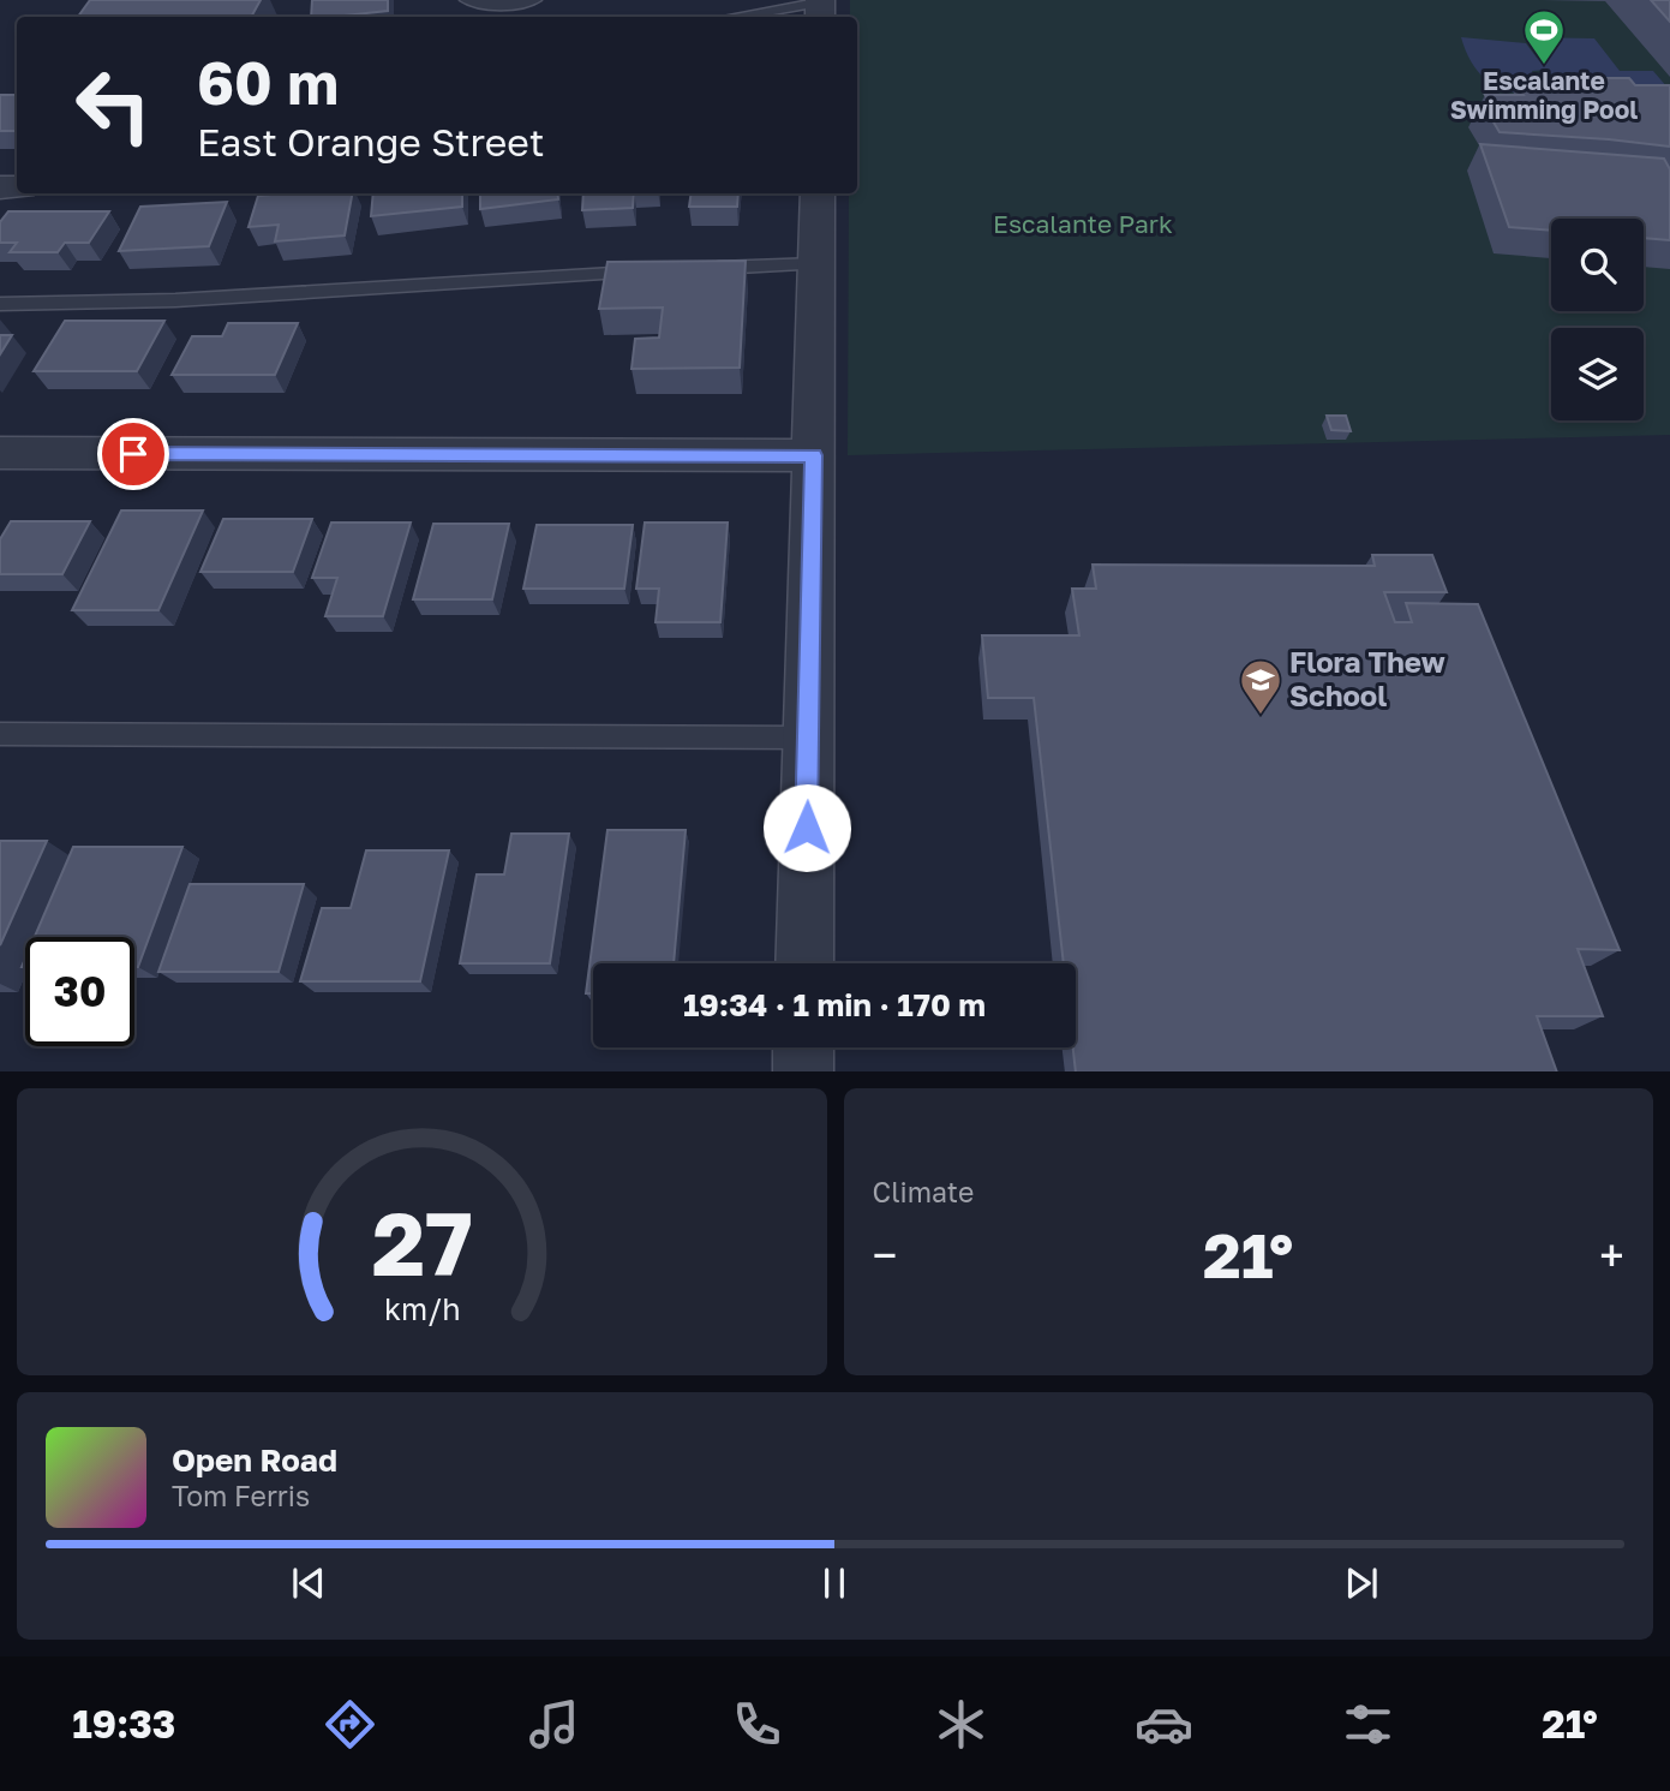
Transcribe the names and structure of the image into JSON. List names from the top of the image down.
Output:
{
  "parks": ["Escalante Park"],
  "places": {
    "sports": ["Escalante Swimming Pool"],
    "school or university": ["Flora Thew School"]
  },
  "page": {
    "turn": ["60 m", "East Orange Street"],
    "limit": "30",
    "trip": "19:34 · 1 min · 170 m",
    "tile": "Climate",
    "heat": ["−", "21°", "+"],
    "song": ["Open Road", "Tom Ferris"],
    "tabs": ["19:33", "21°"],
    "gauge": ["27", "km/h"]
  }
}
